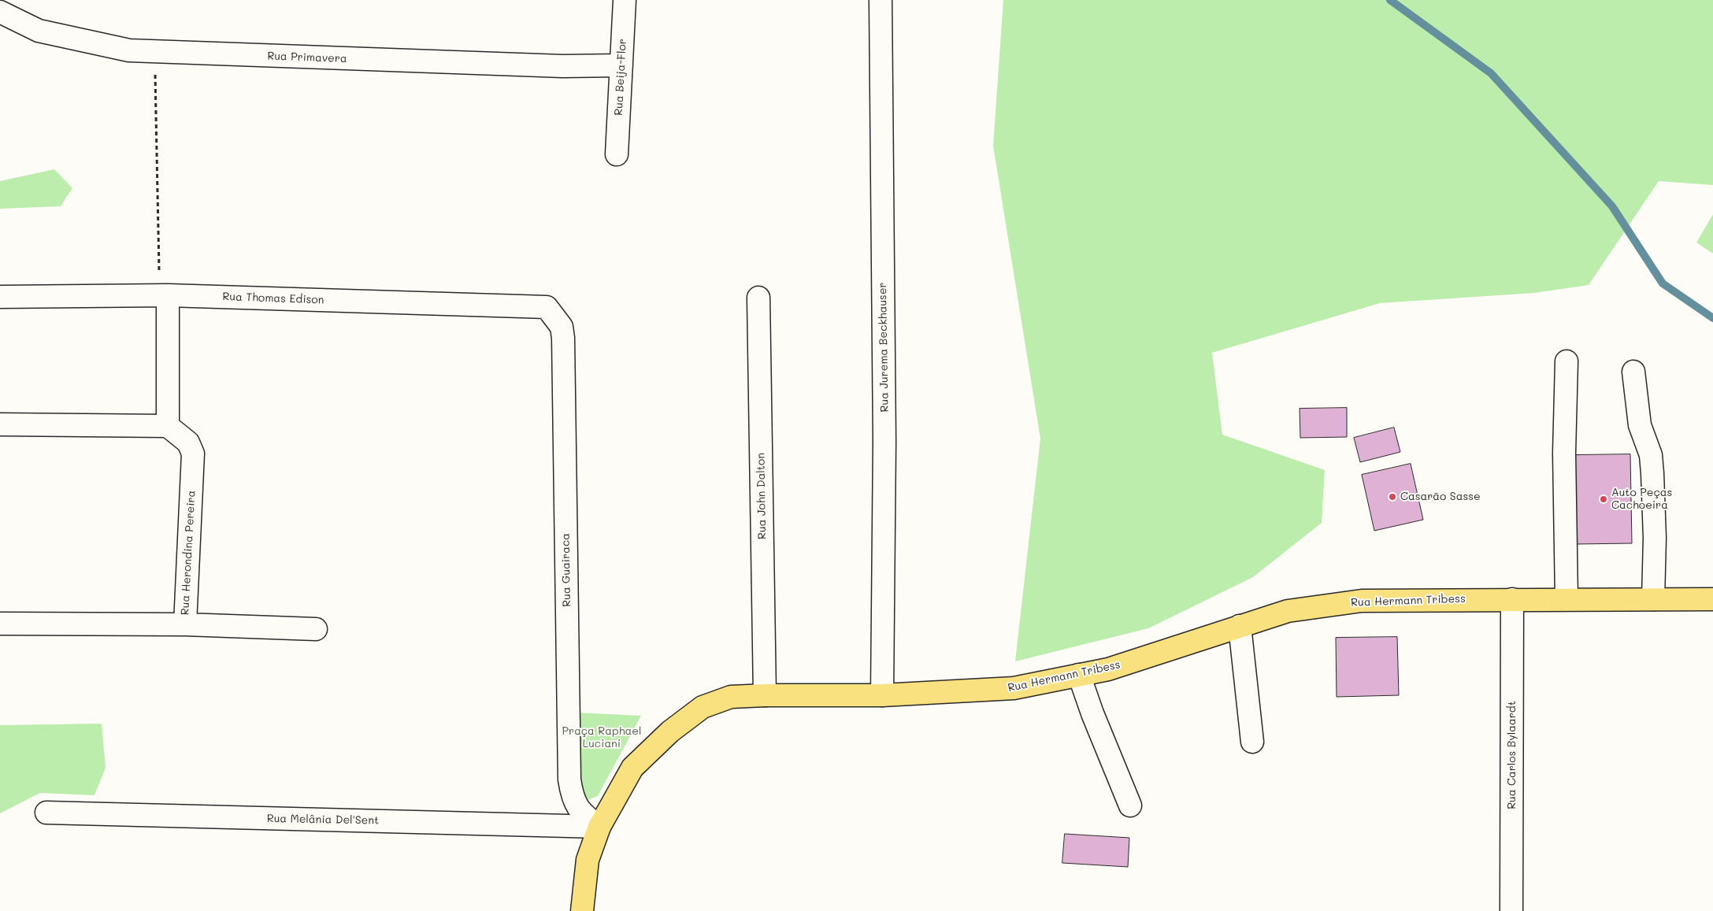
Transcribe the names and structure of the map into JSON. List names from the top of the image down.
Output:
{
  "streets": {
    "main road": ["Rua Hermann Tribess"],
    "street": [
      "Rua Primavera",
      "Rua Beija-Flor",
      "Rua Thomas Edison",
      "Rua Jurema Beckhauser",
      "Rua John Dalton",
      "Rua Herondina Pereira",
      "Rua Guairaca",
      "Rua Carlos Bylaardt",
      "Rua Melânia Del'Sent"
    ]
  },
  "crossings": [
    ["Rua Primavera", "Rua Beija-Flor"],
    ["Rua Thomas Edison", "Rua Guairaca"],
    ["Rua Jurema Beckhauser", "Rua Hermann Tribess"],
    ["Rua John Dalton", "Rua Hermann Tribess"],
    ["Rua Guairaca", "Rua Hermann Tribess"],
    ["Rua Guairaca", "Rua Melânia Del'Sent"],
    ["Rua Hermann Tribess", "Rua Carlos Bylaardt"],
    ["Rua Hermann Tribess", "Rua Melânia Del'Sent"]
  ],
  "parks": ["Praça Raphael Luciani"],
  "places": ["Casarão Sasse", "Auto Peças Cachoeira"]
}
